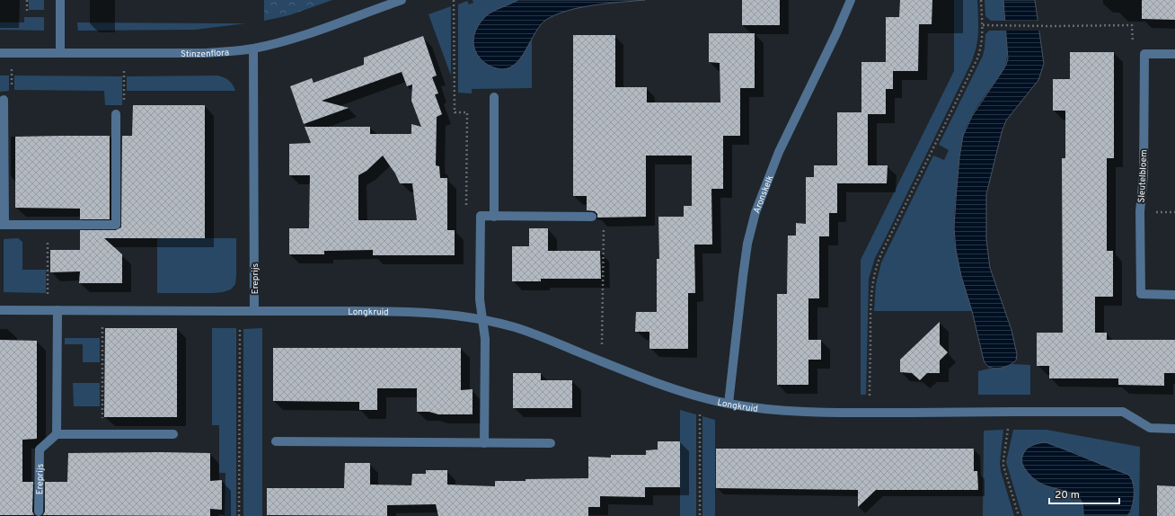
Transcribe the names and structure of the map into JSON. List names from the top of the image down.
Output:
{
  "streets": {
    "street": [
      "Stinzenflora",
      "Sleutelbloem",
      "Aronskelk",
      "Ereprijs",
      "Longkruid"
    ]
  },
  "crossings": [
    ["Stinzenflora", "Ereprijs"],
    ["Aronskelk", "Longkruid"],
    ["Ereprijs", "Longkruid"]
  ],
  "scale_bar": "20 m"
}
